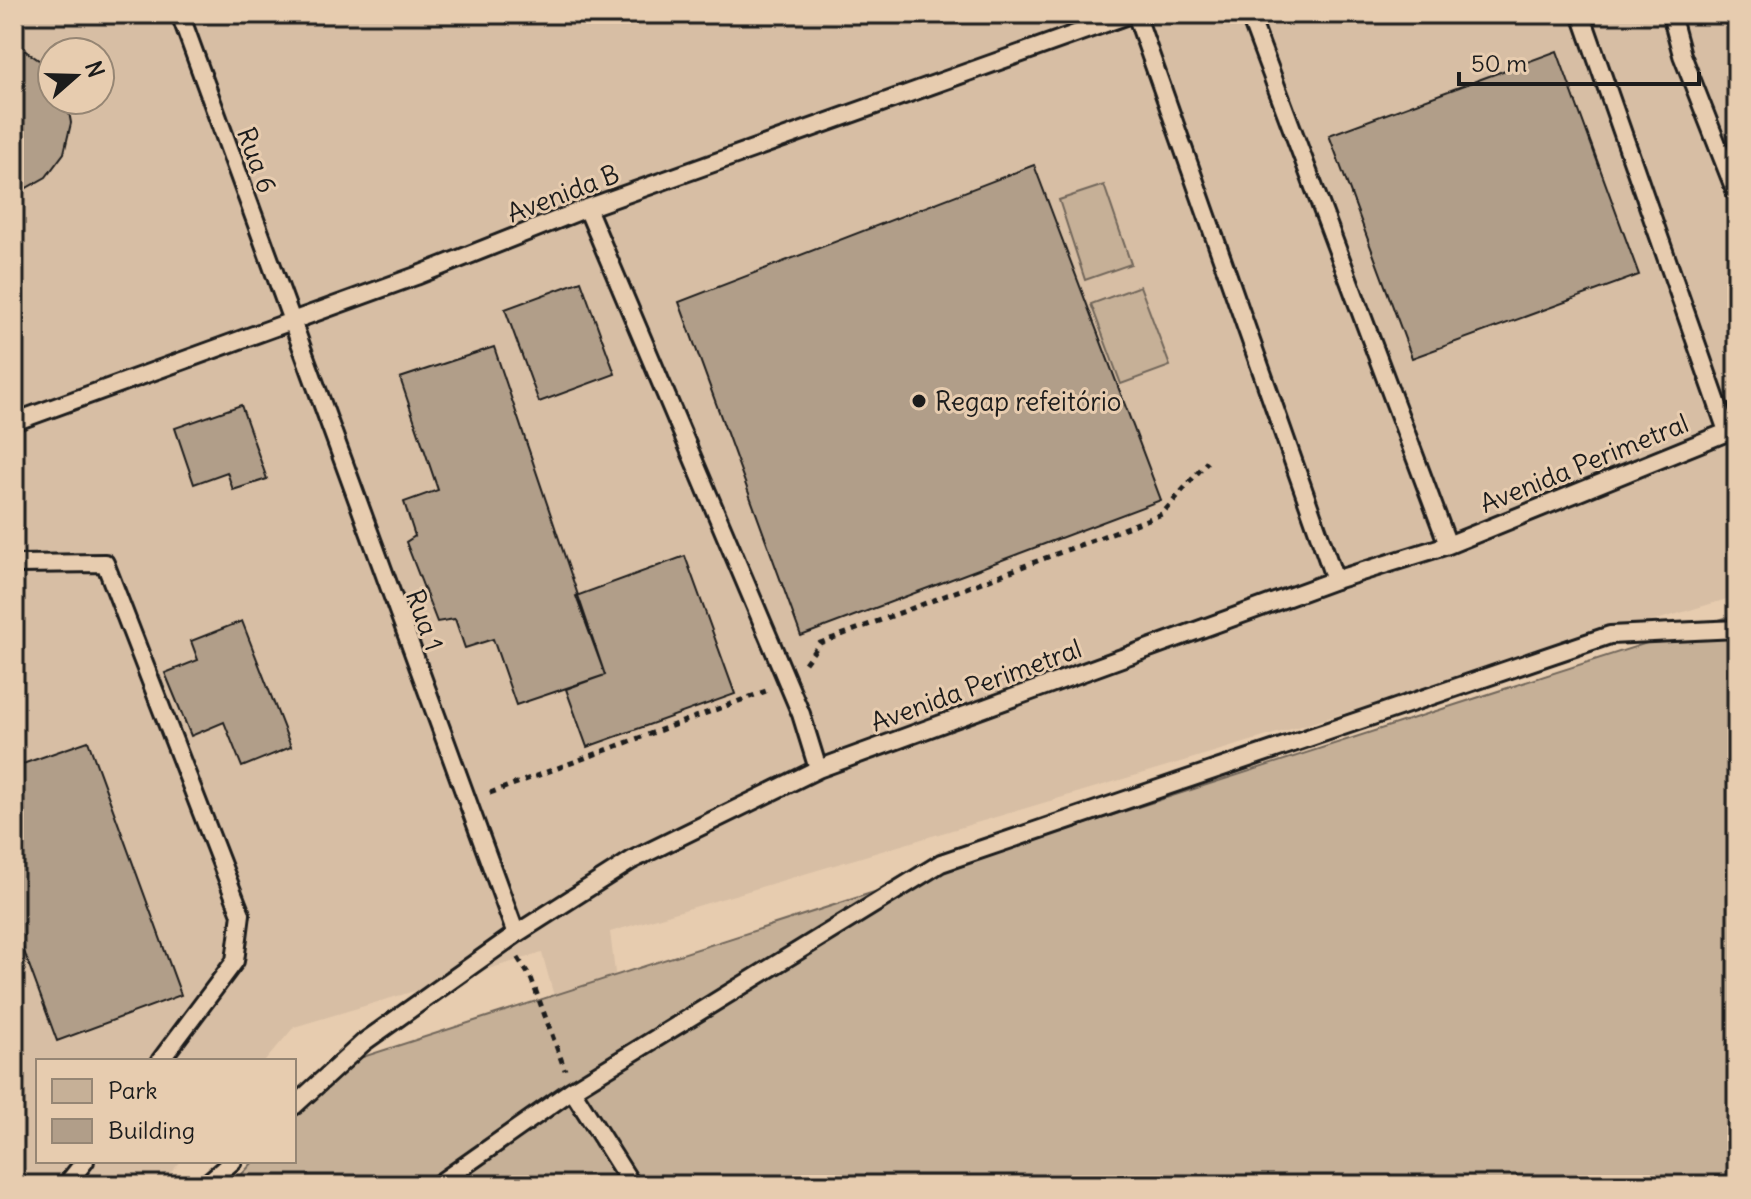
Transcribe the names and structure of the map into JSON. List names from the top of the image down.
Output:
{
  "streets": {
    "lane": [
      "Rua 6",
      "Avenida B",
      "Avenida Perimetral",
      "Rua 1"
    ]
  },
  "crossings": [
    ["Rua 6", "Avenida B"],
    ["Rua 6", "Rua 1"],
    ["Avenida B", "Rua 1"],
    ["Avenida Perimetral", "Rua 1"]
  ],
  "places": ["Regap refeitório"],
  "legend": ["Park", "Building"],
  "scale_bar": "50 m",
  "north": "right"
}
